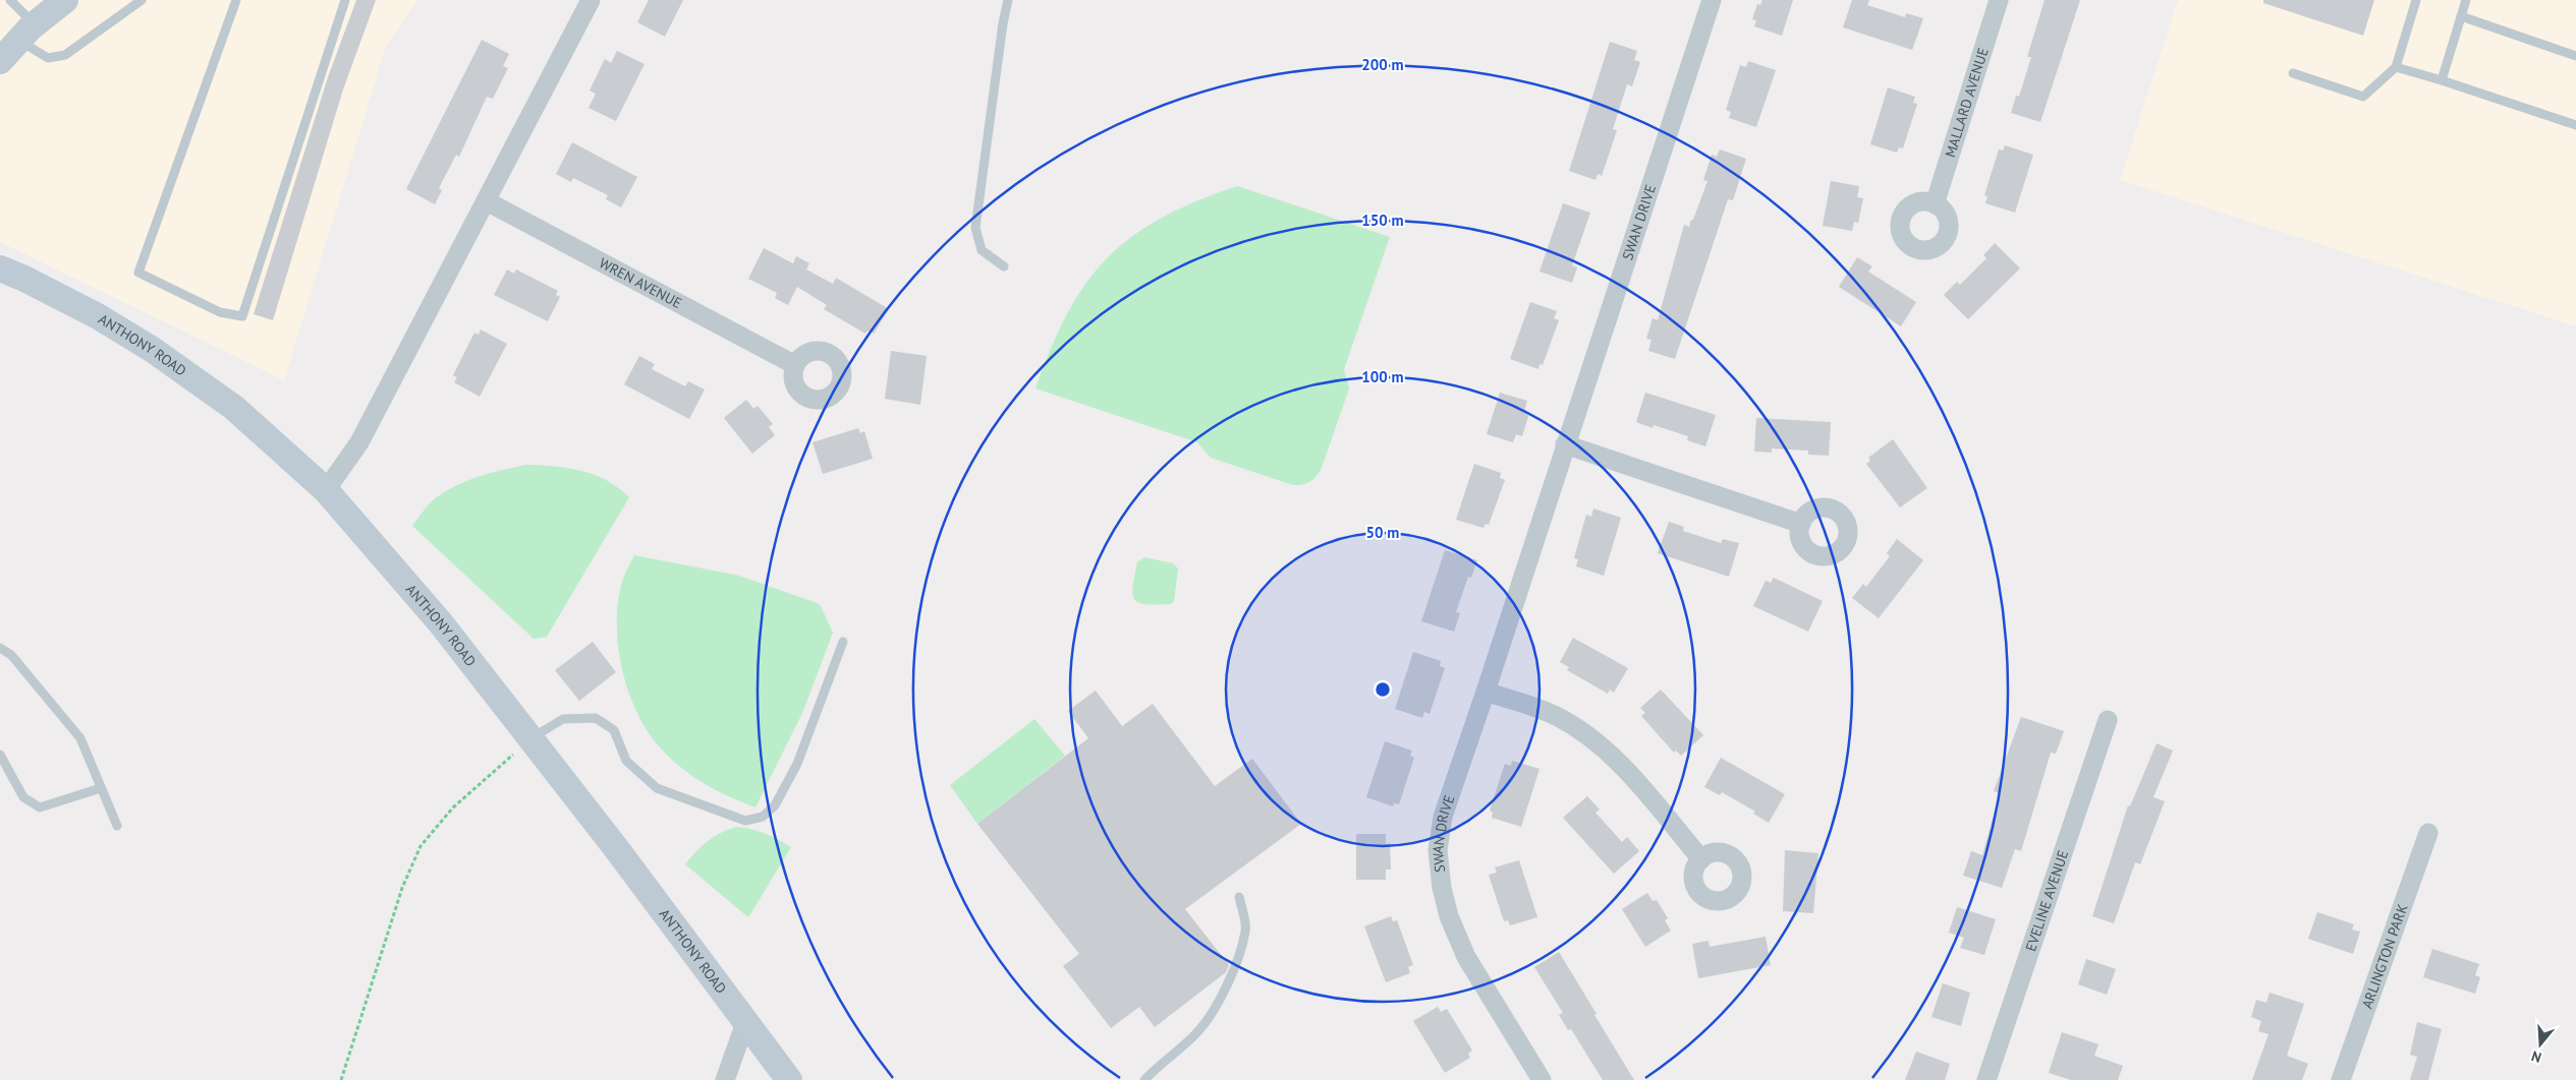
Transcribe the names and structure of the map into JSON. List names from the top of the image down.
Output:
{
  "streets": {
    "street": [
      "MALLARD AVENUE",
      "SWAN DRIVE",
      "WREN AVENUE",
      "ANTHONY ROAD",
      "EVELINE AVENUE",
      "ARLINGTON PARK"
    ]
  },
  "north": "bottom",
  "rings": [
    "200 m",
    "150 m",
    "100 m",
    "50 m"
  ]
}
